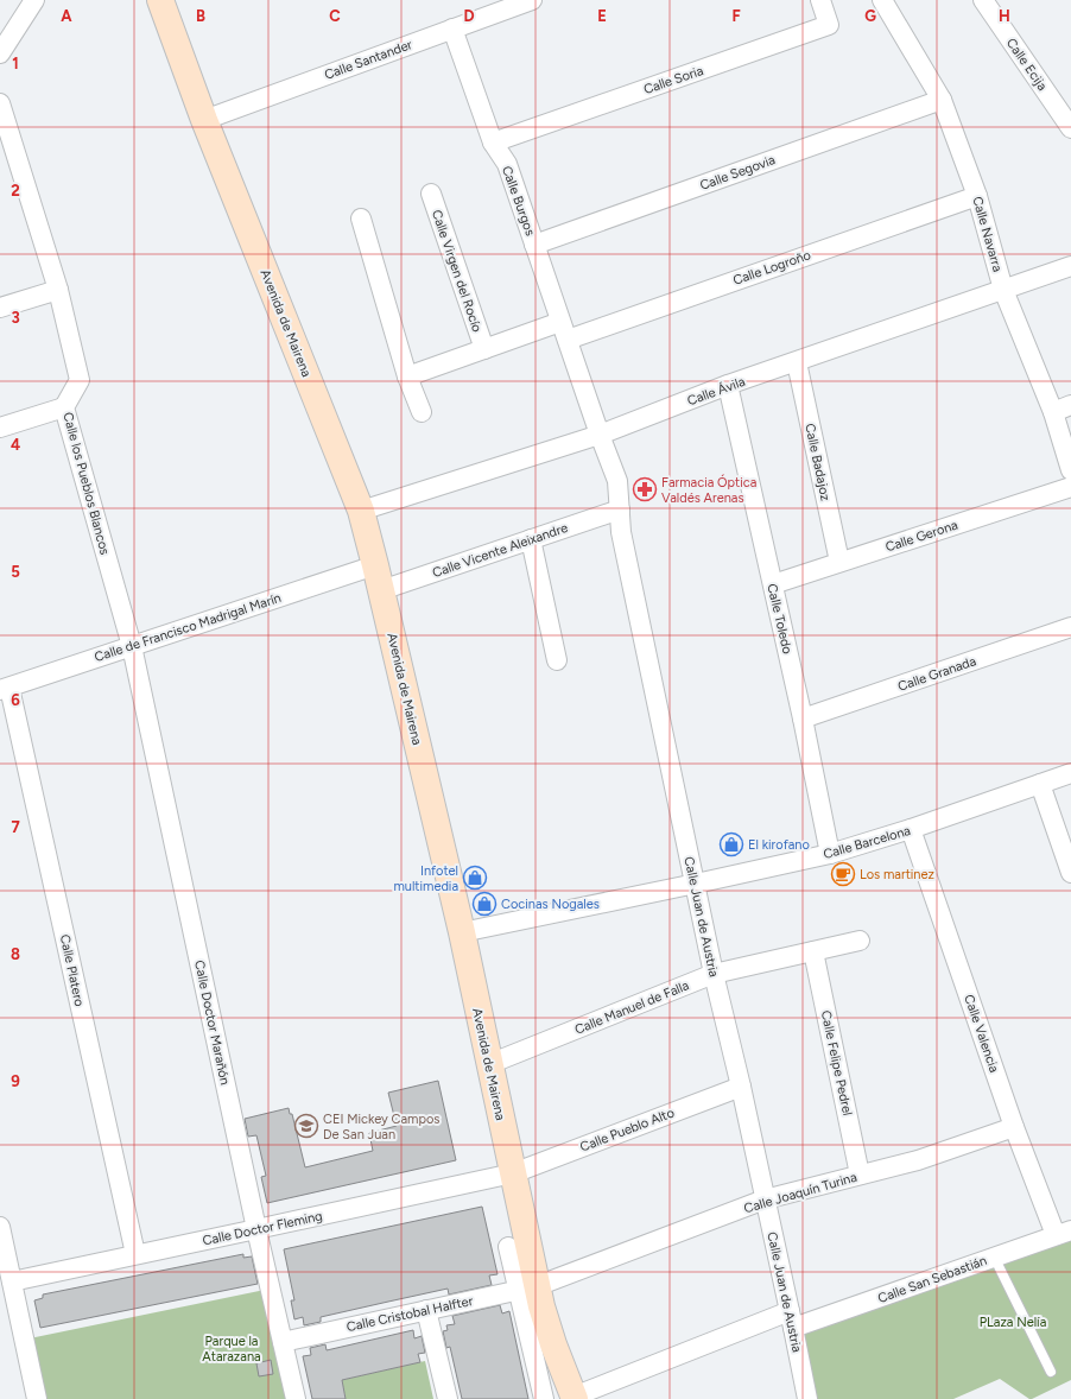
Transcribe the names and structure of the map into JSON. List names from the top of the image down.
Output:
{
  "streets": {
    "street": [
      "Calle Santander",
      "Calle Ecija",
      "Calle Soria",
      "Calle Segovia",
      "Calle Burgos",
      "Calle Navarra",
      "Calle Logroño",
      "Calle Virgen del Rocío",
      "Avenida de Mairena",
      "Calle Ávila",
      "Calle Badajoz",
      "Calle los Pueblos Blancos",
      "Calle Gerona",
      "Calle Vicente Aleixandre",
      "Calle Toledo",
      "Calle de Francisco Madrigal Marín",
      "Calle Granada",
      "Calle Barcelona",
      "Calle Juan de Austria",
      "Calle Platero",
      "Calle Manuel de Falla",
      "Calle Doctor Marañón",
      "Calle Valencia",
      "Calle Felipe Pedrel",
      "Calle Pueblo Alto",
      "Calle Joaquín Turina",
      "Calle Doctor Fleming",
      "Calle San Sebastián",
      "Calle Cristobal Halfter"
    ]
  },
  "crossings": [
    ["Calle Santander", "Calle Burgos"],
    ["Calle Santander", "Avenida de Mairena"],
    ["Calle Soria", "Calle Burgos"],
    ["Calle Segovia", "Calle Burgos"],
    ["Calle Segovia", "Calle Navarra"],
    ["Calle Burgos", "Calle Logroño"],
    ["Calle Burgos", "Calle Ávila"],
    ["Calle Burgos", "Calle Juan de Austria"],
    ["Calle Navarra", "Calle Logroño"],
    ["Calle Navarra", "Calle Ávila"],
    ["Avenida de Mairena", "Calle Ávila"],
    ["Avenida de Mairena", "Calle Vicente Aleixandre"],
    ["Avenida de Mairena", "Calle de Francisco Madrigal Marín"],
    ["Avenida de Mairena", "Calle Barcelona"],
    ["Avenida de Mairena", "Calle Manuel de Falla"],
    ["Avenida de Mairena", "Calle Pueblo Alto"],
    ["Avenida de Mairena", "Calle Joaquín Turina"],
    ["Avenida de Mairena", "Calle Doctor Fleming"],
    ["Avenida de Mairena", "Calle San Sebastián"],
    ["Avenida de Mairena", "Calle Cristobal Halfter"],
    ["Calle Ávila", "Calle Badajoz"],
    ["Calle Ávila", "Calle Toledo"],
    ["Calle Ávila", "Calle Juan de Austria"],
    ["Calle Badajoz", "Calle Gerona"],
    ["Calle los Pueblos Blancos", "Calle de Francisco Madrigal Marín"],
    ["Calle los Pueblos Blancos", "Calle Doctor Marañón"],
    ["Calle Gerona", "Calle Toledo"],
    ["Calle Vicente Aleixandre", "Calle Juan de Austria"],
    ["Calle Toledo", "Calle Granada"],
    ["Calle Toledo", "Calle Barcelona"],
    ["Calle de Francisco Madrigal Marín", "Calle Platero"],
    ["Calle de Francisco Madrigal Marín", "Calle Doctor Marañón"],
    ["Calle Barcelona", "Calle Juan de Austria"],
    ["Calle Barcelona", "Calle Valencia"],
    ["Calle Juan de Austria", "Calle Manuel de Falla"],
    ["Calle Juan de Austria", "Calle Pueblo Alto"],
    ["Calle Juan de Austria", "Calle Joaquín Turina"],
    ["Calle Juan de Austria", "Calle San Sebastián"],
    ["Calle Platero", "Calle Doctor Fleming"],
    ["Calle Manuel de Falla", "Calle Felipe Pedrel"],
    ["Calle Doctor Marañón", "Calle Doctor Fleming"],
    ["Calle Doctor Marañón", "Calle Cristobal Halfter"],
    ["Calle Valencia", "Calle Joaquín Turina"],
    ["Calle Valencia", "Calle San Sebastián"],
    ["Calle Felipe Pedrel", "Calle Joaquín Turina"],
    ["Calle Pueblo Alto", "Calle Doctor Fleming"],
    ["Calle Joaquín Turina", "Calle Cristobal Halfter"]
  ],
  "parks": ["PLaza Nelía", "Parque la Atarazana"],
  "places": {
    "pharmacy": ["Farmacia Óptica Valdés Arenas"],
    "shop": ["El kirofano", "Infotel multimedia", "Cocinas Nogales"],
    "cafe": ["Los martinez"],
    "school or university": ["CEI Mickey Campos De San Juan"]
  },
  "grid": {
    "columns": [
      "A",
      "B",
      "C",
      "D",
      "E",
      "F",
      "G",
      "H"
    ],
    "rows": [
      "1",
      "2",
      "3",
      "4",
      "5",
      "6",
      "7",
      "8",
      "9"
    ]
  }
}
